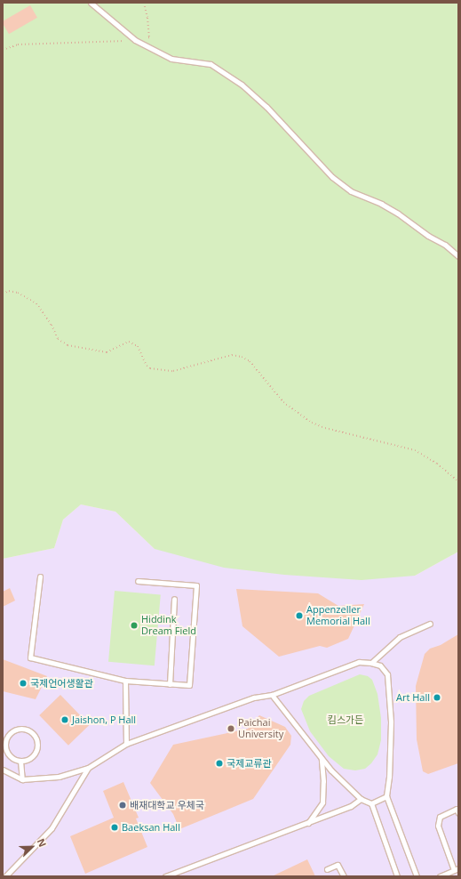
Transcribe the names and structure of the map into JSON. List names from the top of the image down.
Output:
{
  "parks": ["킴스가든"],
  "places": [
    "Appenzeller Memorial Hall",
    "Hiddink Dream Field",
    "국제언어생활관",
    "Art Hall",
    "Jaishon, P Hall",
    "Paichai University",
    "국제교류관",
    "배재대학교 우체국",
    "Baeksan Hall"
  ],
  "north": "top right"
}
